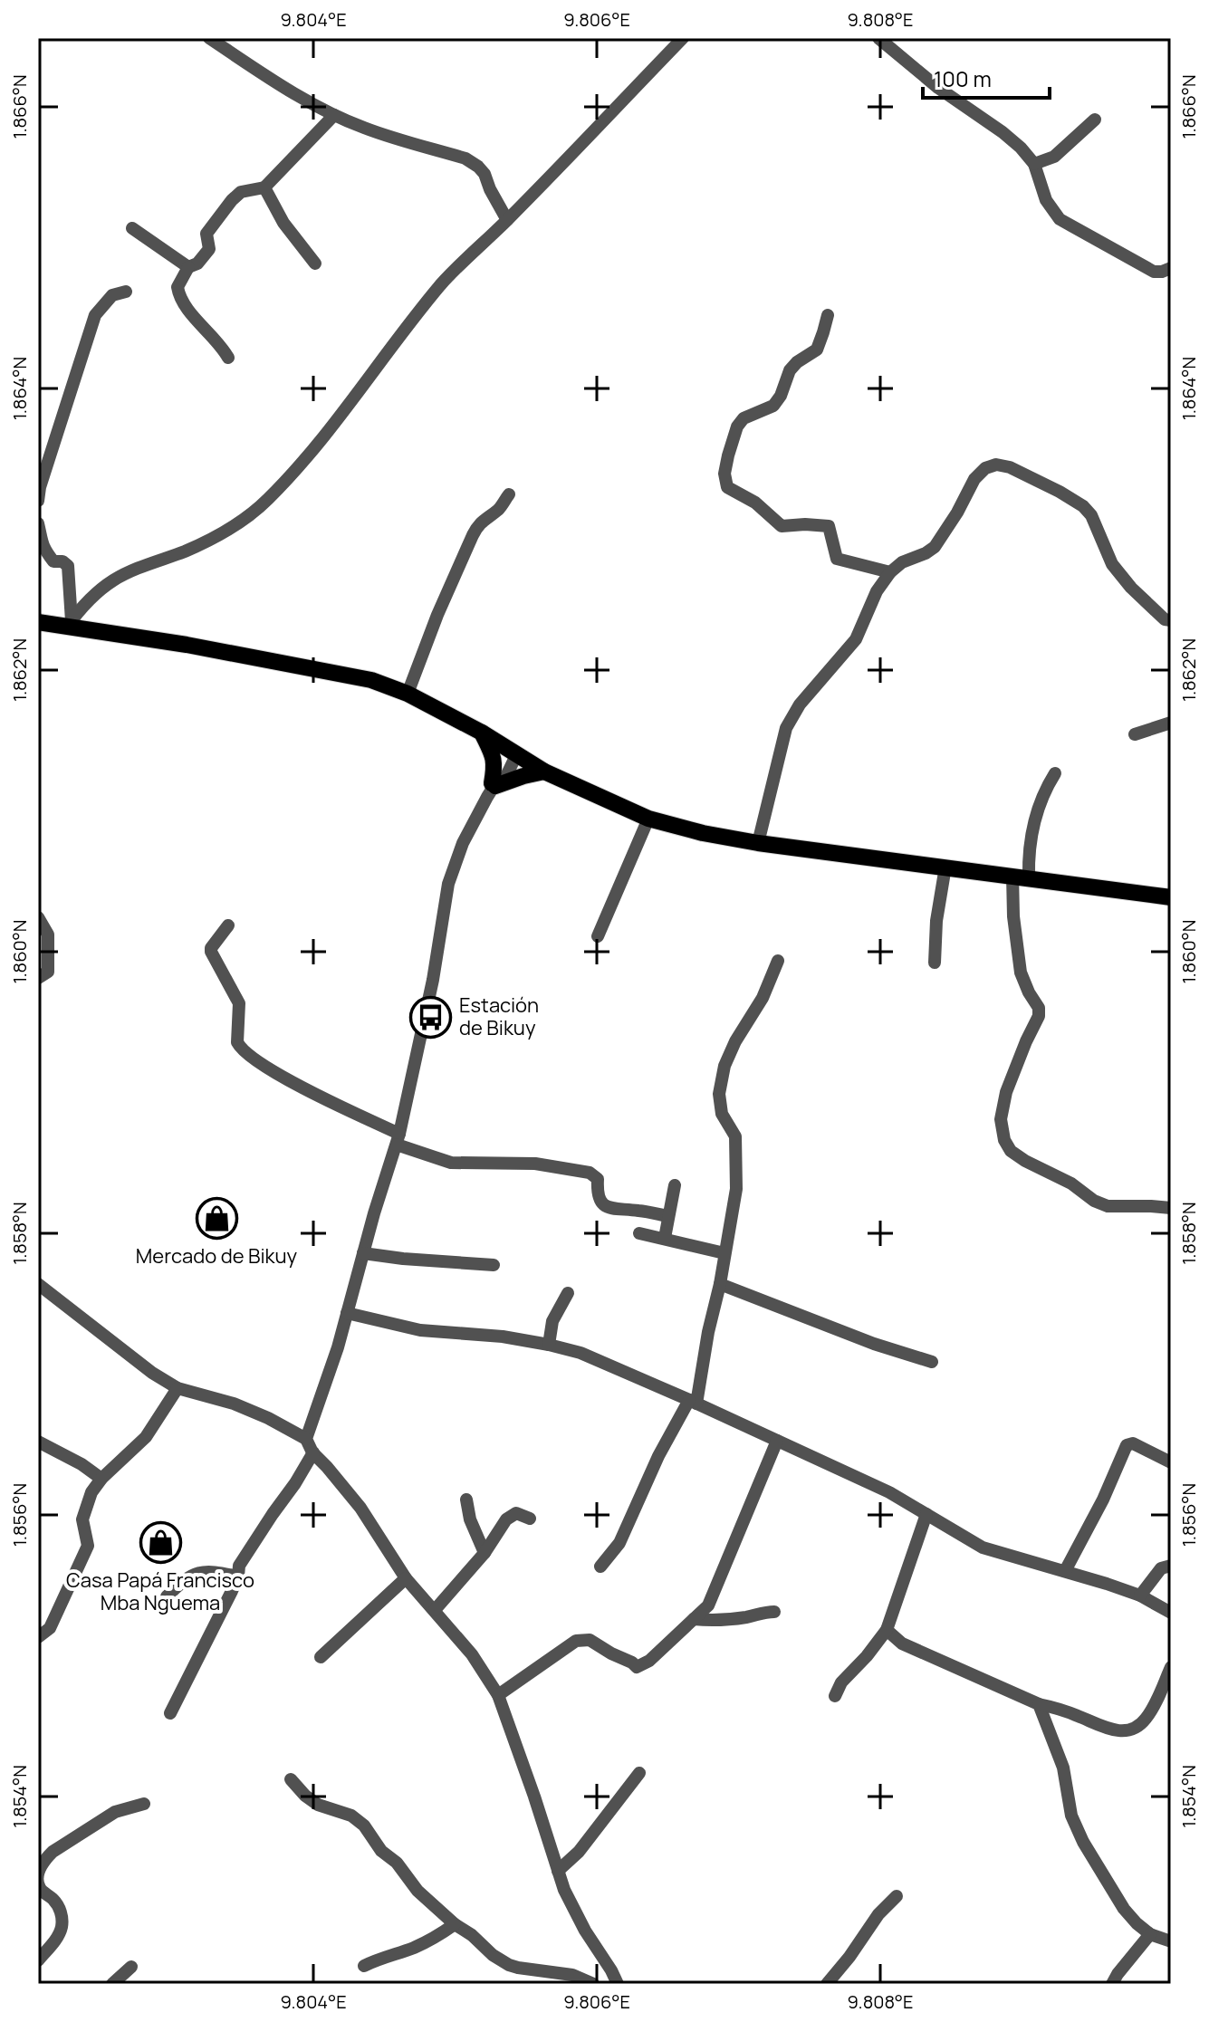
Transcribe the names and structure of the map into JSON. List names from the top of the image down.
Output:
{
  "places": {
    "bus stop": ["Estación de Bikuy"],
    "shop": ["Mercado de Bikuy", "Casa Papá Francisco Mba Nguema"]
  },
  "scale_bar": "100 m",
  "coordinates": [
    "9.804°E",
    "9.806°E",
    "9.808°E",
    "1.866°N",
    "1.864°N",
    "1.862°N",
    "1.860°N",
    "1.858°N",
    "1.856°N",
    "1.854°N"
  ]
}
